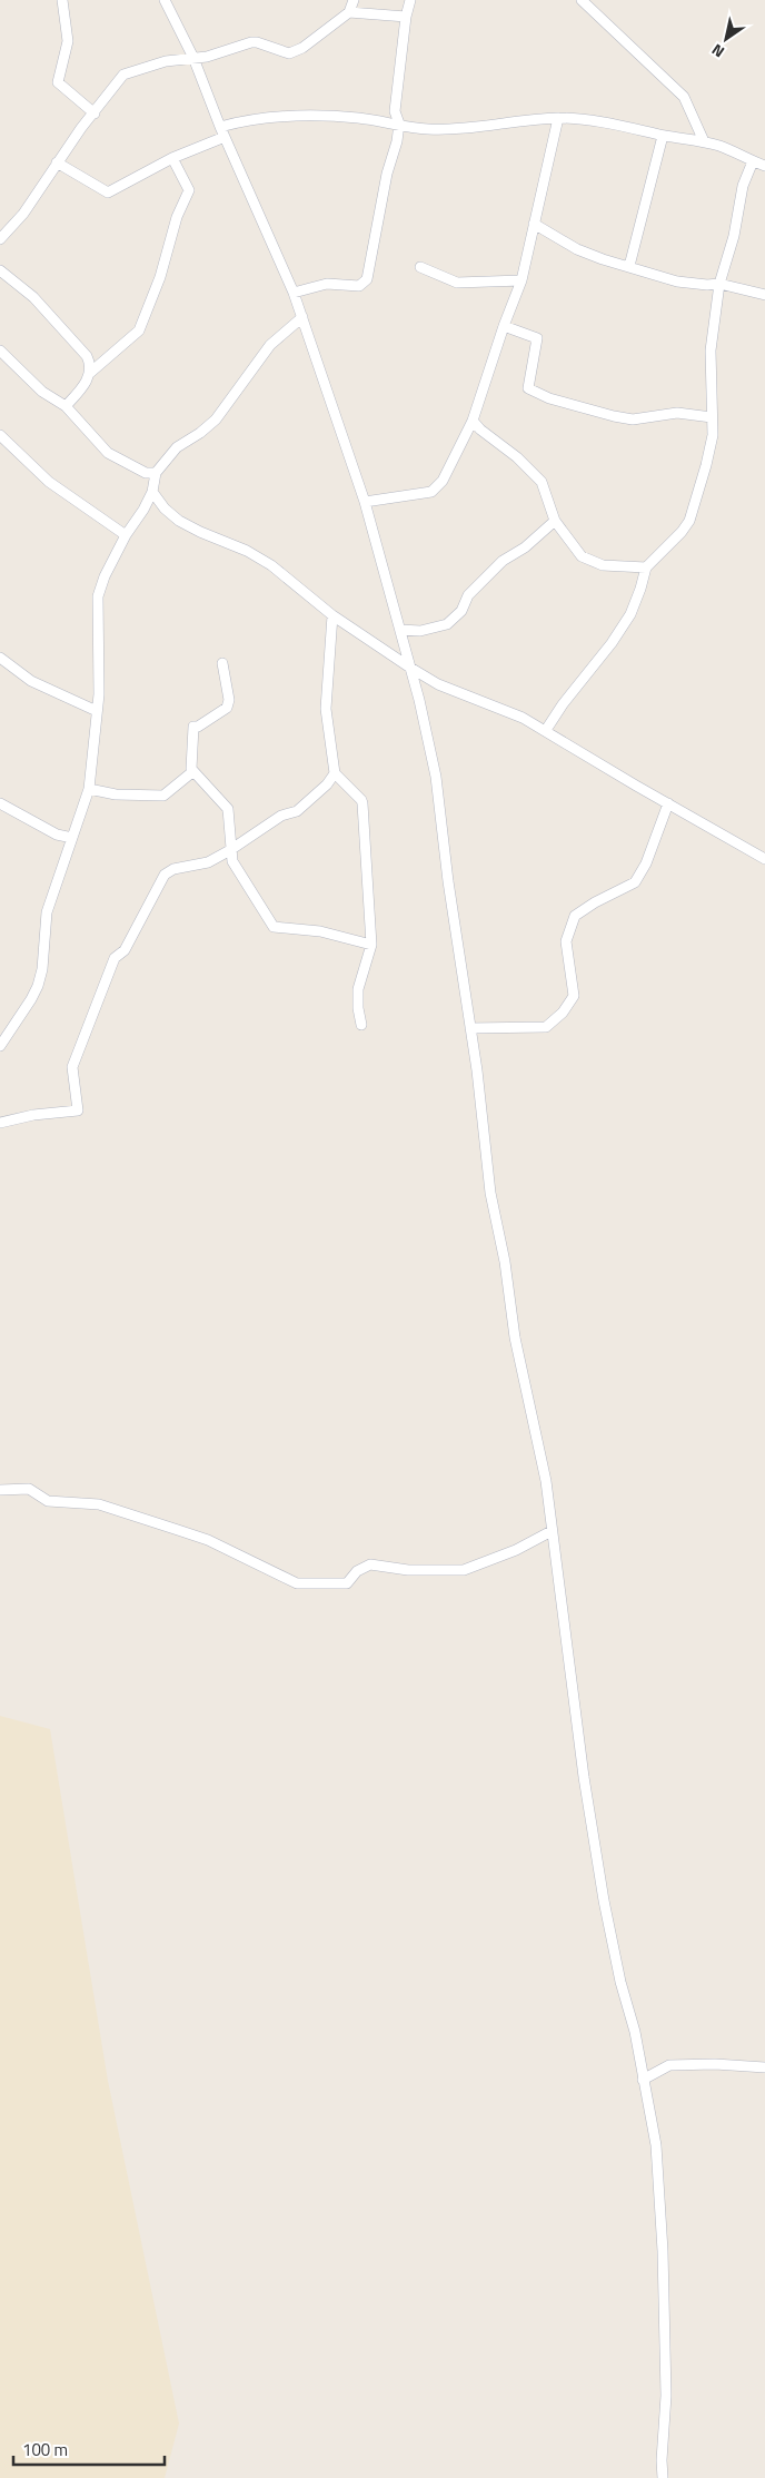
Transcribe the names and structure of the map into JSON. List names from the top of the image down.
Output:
{
  "scale_bar": "100 m",
  "north": "bottom left"
}
